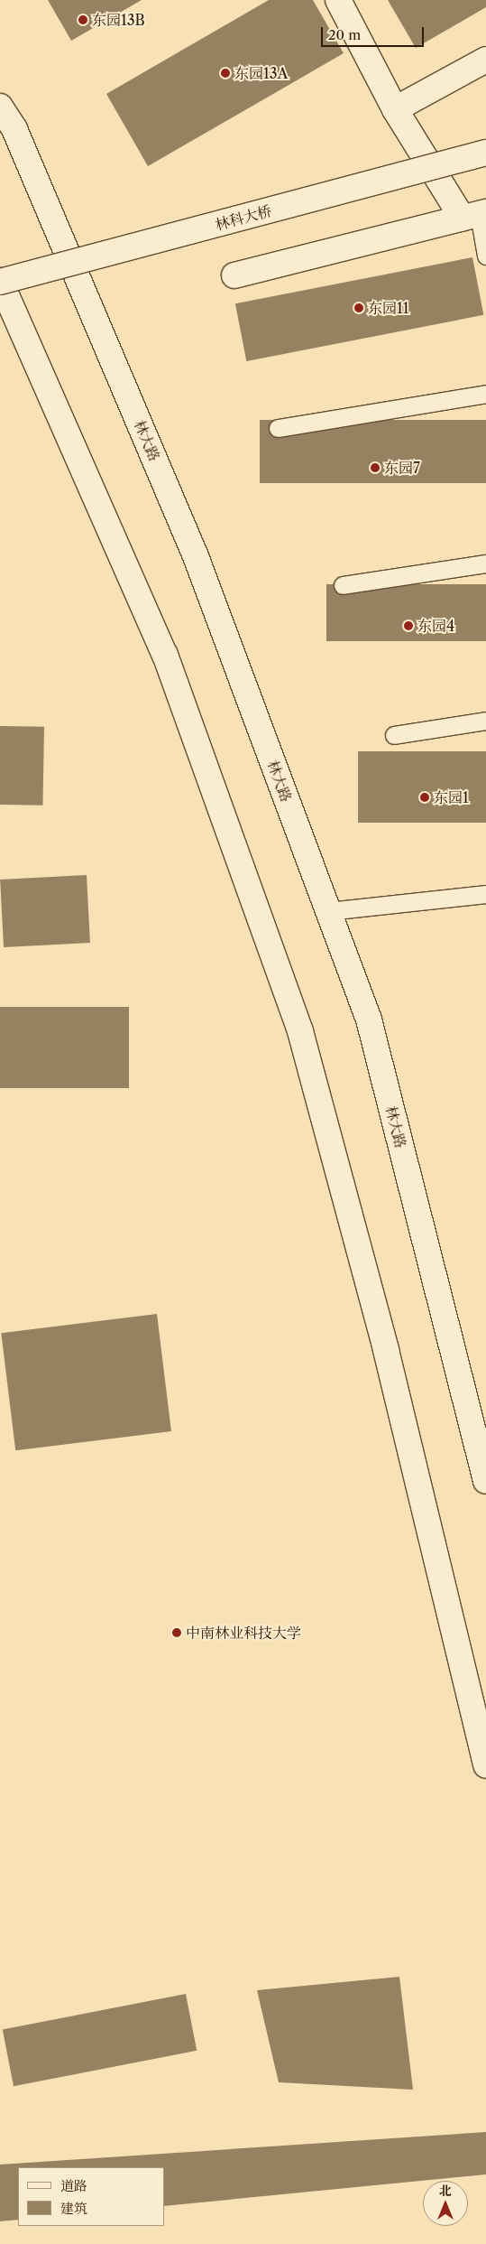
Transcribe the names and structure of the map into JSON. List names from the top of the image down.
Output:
{
  "streets": {
    "main road": ["林科大桥", "林大路"]
  },
  "places": [
    "东园13B",
    "东园13A",
    "东园11",
    "东园7",
    "东园4",
    "东园1",
    "中南林业科技大学"
  ],
  "legend": ["道路", "建筑"],
  "scale_bar": "20 m",
  "north": "top"
}
